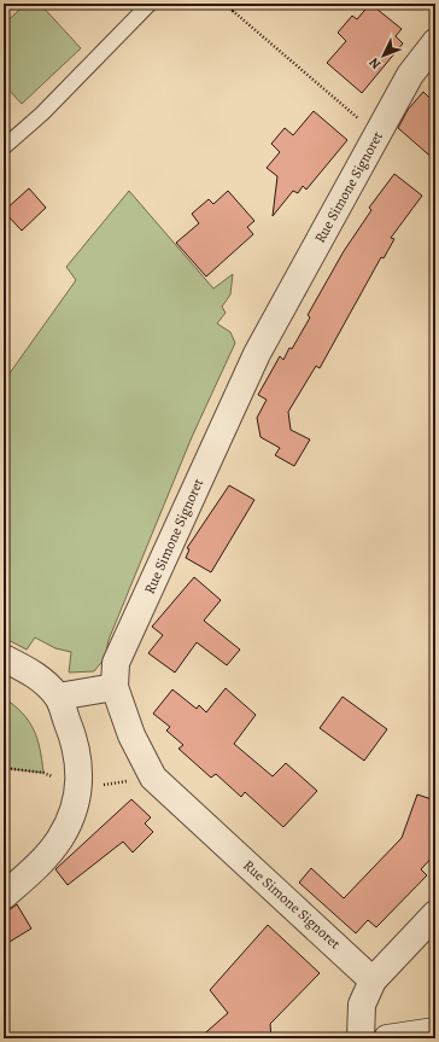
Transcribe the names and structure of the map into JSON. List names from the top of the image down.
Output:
{
  "streets": {
    "street": ["Rue Simone Signoret"]
  },
  "north": "bottom left"
}
